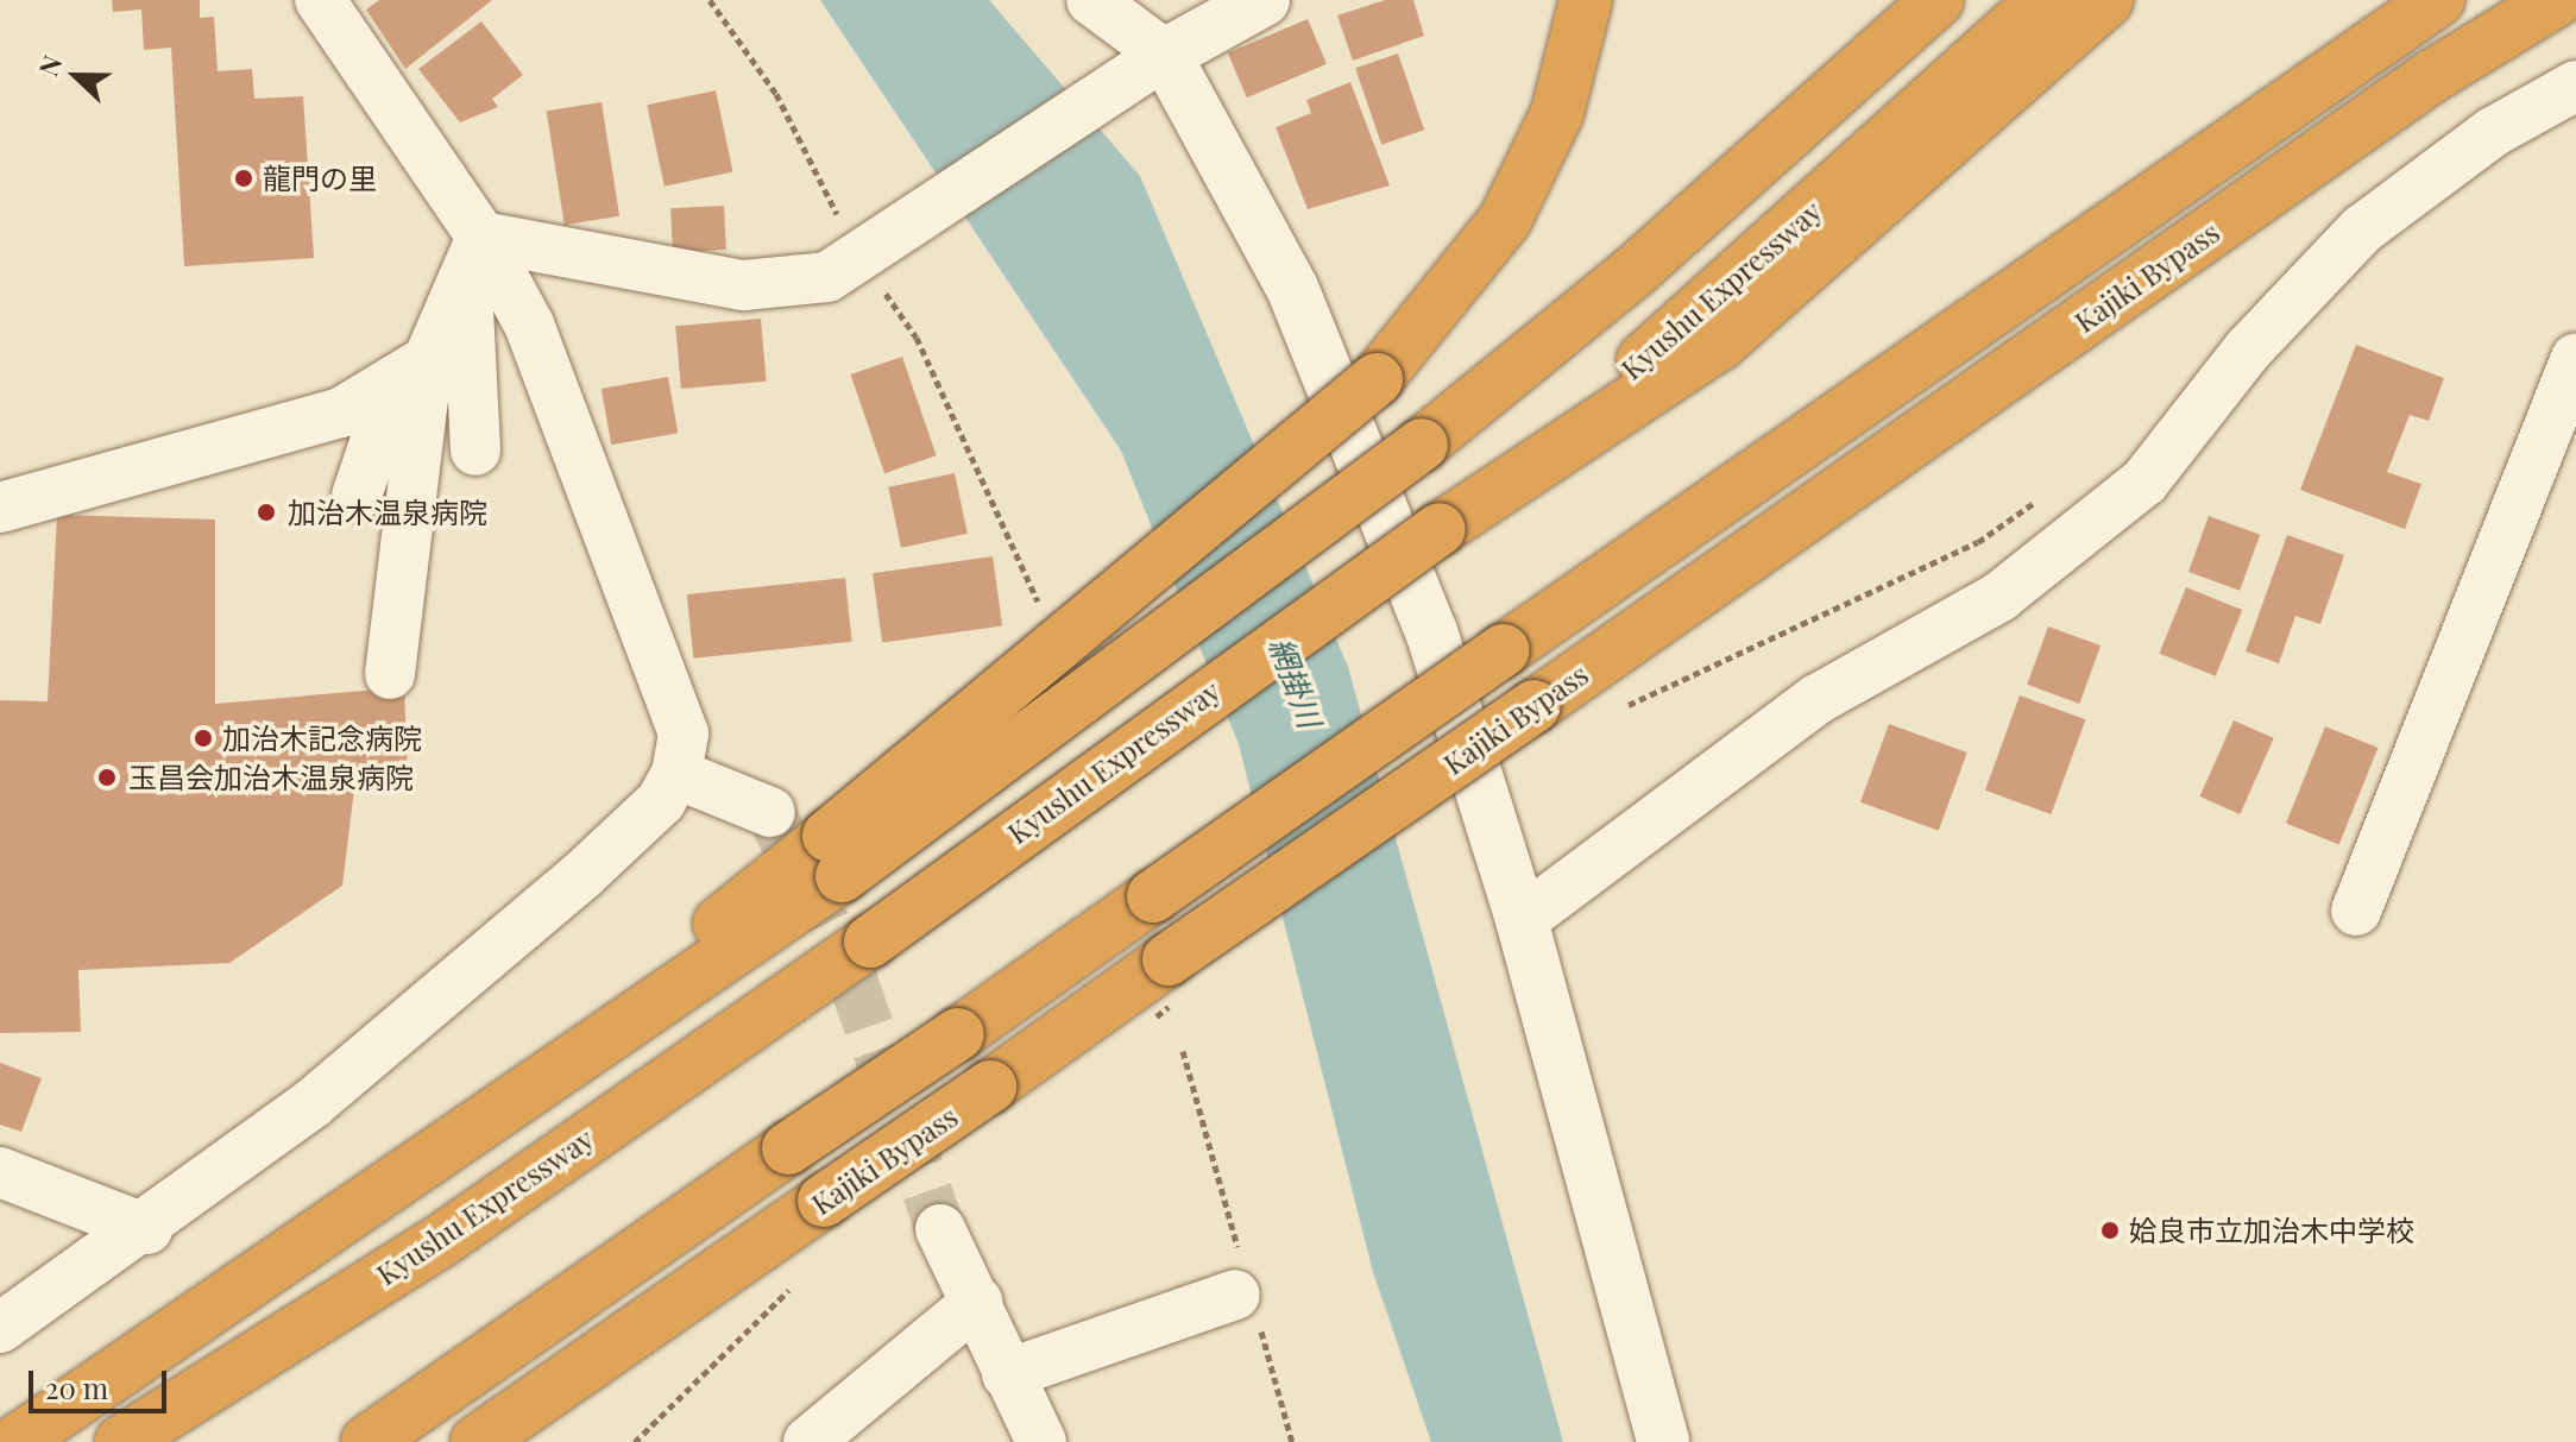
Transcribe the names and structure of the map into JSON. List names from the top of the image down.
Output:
{
  "streets": {
    "highway": ["Kajiki Bypass", "Kyushu Expressway"]
  },
  "water": ["網掛川"],
  "places": [
    "龍門の里",
    "加治木温泉病院",
    "加治木記念病院",
    "玉昌会加治木温泉病院",
    "姶良市立加治木中学校"
  ],
  "scale_bar": "20 m",
  "north": "left"
}
